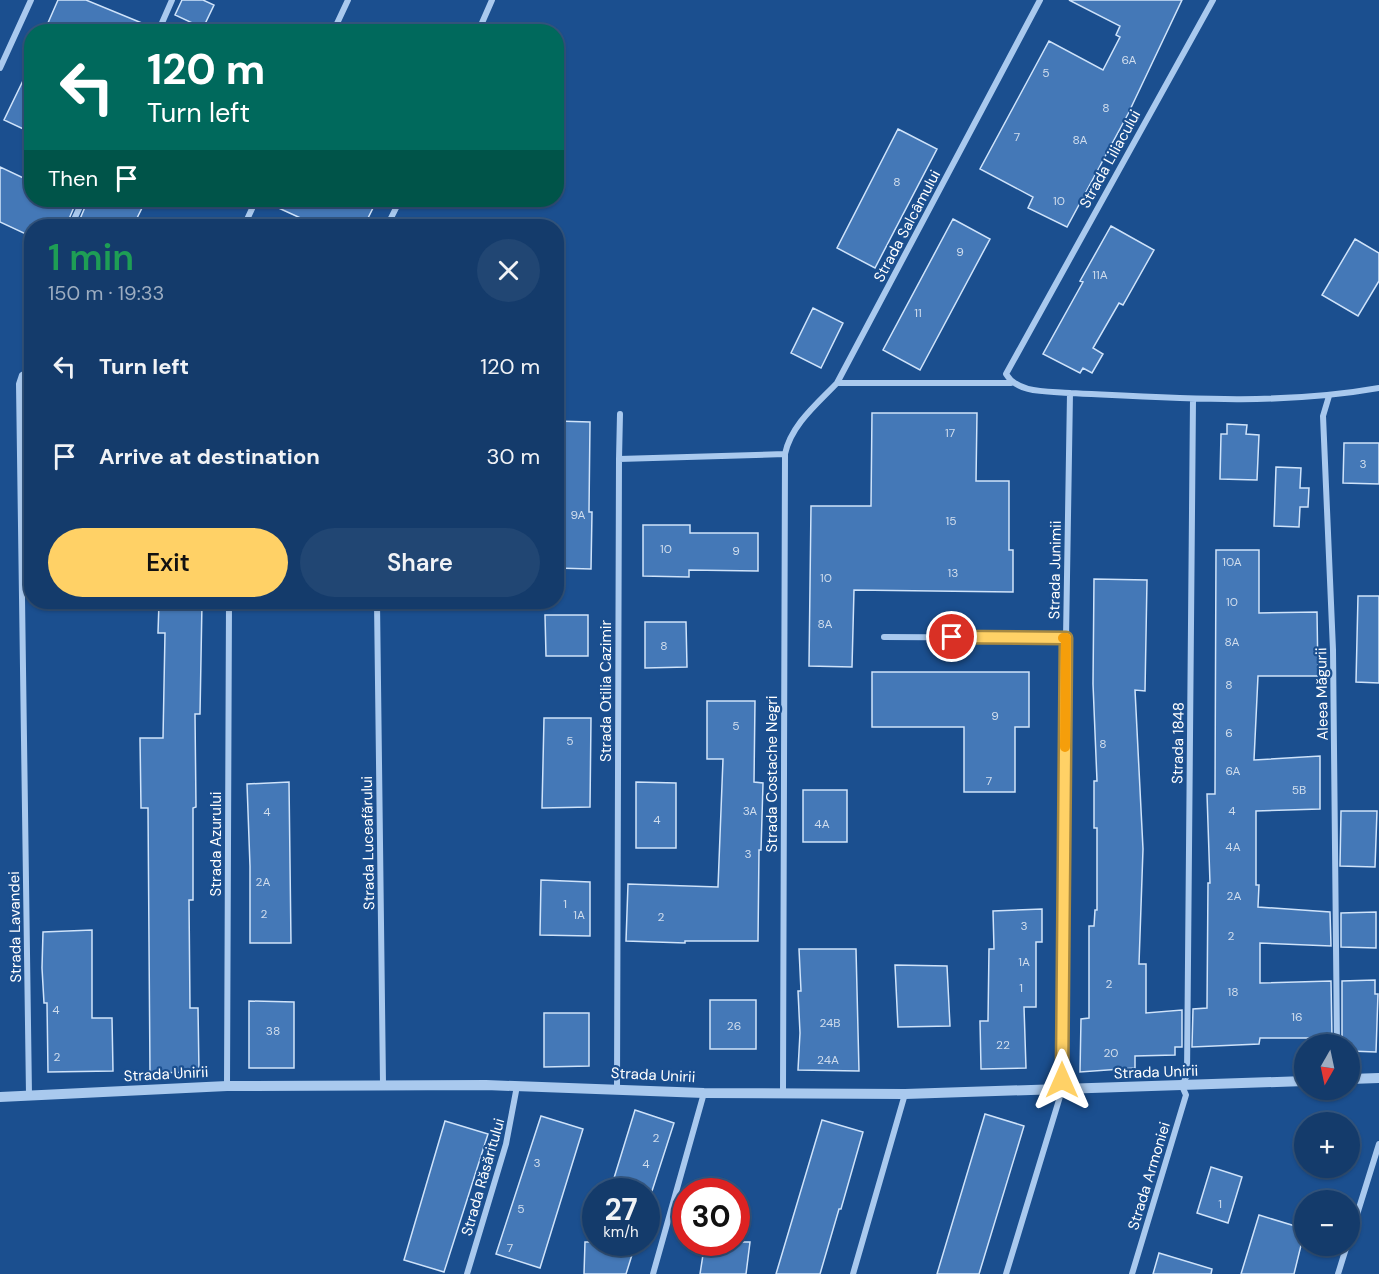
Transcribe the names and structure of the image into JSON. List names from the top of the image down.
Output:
{
  "streets": {
    "street": [
      "Strada Liliacului",
      "Strada Salcâmului",
      "Strada Junimii",
      "Strada Otilia Cazimir",
      "Aleea Măgurii",
      "Strada 1848",
      "Strada Costache Negri",
      "Strada Luceafǎrului",
      "Strada Azurului",
      "Strada Lavandei",
      "Strada Unirii",
      "Strada Armoniei",
      "Strada Răsăritului"
    ]
  },
  "crossings": [
    ["Strada Salcâmului", "Strada Costache Negri"],
    ["Strada Junimii", "Strada Unirii"],
    ["Strada Otilia Cazimir", "Strada Unirii"],
    ["Strada 1848", "Strada Unirii"],
    ["Strada 1848", "Strada Armoniei"],
    ["Strada Costache Negri", "Strada Unirii"],
    ["Strada Luceafǎrului", "Strada Unirii"],
    ["Strada Azurului", "Strada Unirii"],
    ["Strada Lavandei", "Strada Unirii"],
    ["Strada Unirii", "Strada Armoniei"],
    ["Strada Unirii", "Strada Răsăritului"]
  ],
  "house_numbers": [
    "6A",
    "5",
    "8",
    "7",
    "8A",
    "8",
    "10",
    "9",
    "11A",
    "11",
    "17",
    "3",
    "9A",
    "15",
    "10",
    "9",
    "10A",
    "13",
    "10",
    "10",
    "8A",
    "8A",
    "8",
    "8",
    "9",
    "5",
    "6",
    "5",
    "8",
    "6A",
    "7",
    "5B",
    "3A",
    "4",
    "4",
    "4",
    "4A",
    "4A",
    "3",
    "2A",
    "2A",
    "1",
    "2",
    "1A",
    "2",
    "3",
    "2",
    "1A",
    "2",
    "1",
    "18",
    "4",
    "16",
    "24B",
    "26",
    "38",
    "22",
    "20",
    "2",
    "24A",
    "2",
    "3",
    "4",
    "1",
    "5",
    "7"
  ],
  "north": "bottom",
  "page": {
    "turn": ["120 m", "Turn left"],
    "then": "Then",
    "heading": ["1 min", "150 m · 19:33"],
    "list": [
      {
        "name": "Turn left",
        "value": "120 m"
      },
      {
        "name": "Arrive at destination",
        "value": "30 m"
      }
    ],
    "buttons": ["Exit", "Share"],
    "map_buttons": ["+", "−"],
    "speed": "27 km/h",
    "limit": "30"
  }
}
